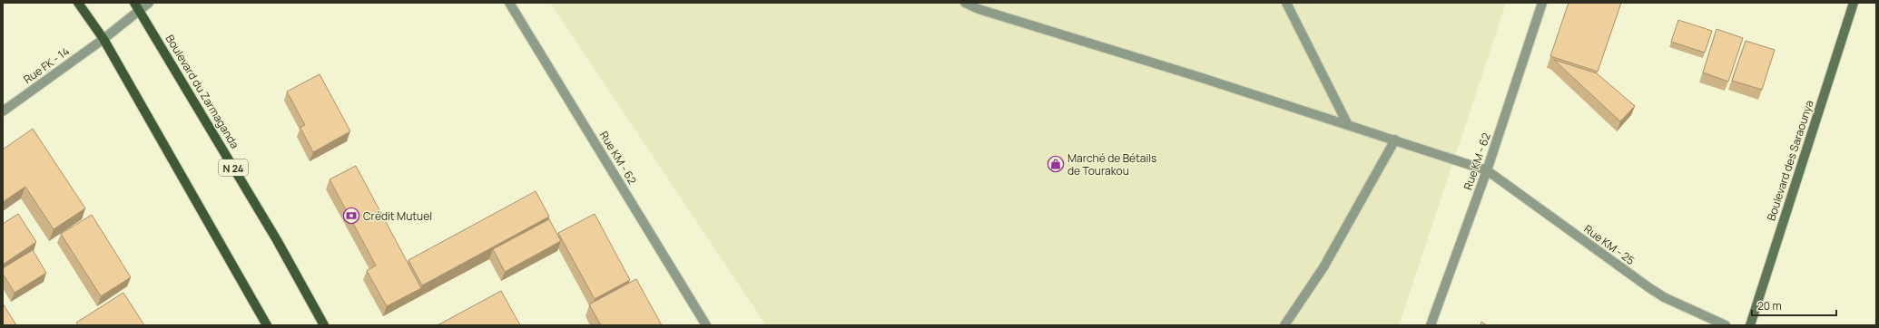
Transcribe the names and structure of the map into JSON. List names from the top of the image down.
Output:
{
  "streets": {
    "main road": ["Boulevard du Zarmaganda", "Boulevard des Saraounya", "N 24"],
    "street": ["Rue FK - 14", "Rue KM - 62", "Rue KM - 25"]
  },
  "crossings": [
    ["Rue FK - 14", "Boulevard du Zarmaganda"],
    ["Rue KM - 62", "Rue KM - 25"]
  ],
  "places": {
    "shop": ["Marché de Bétails de Tourakou"],
    "bank": ["Crédit Mutuel"]
  },
  "scale_bar": "20 m"
}
